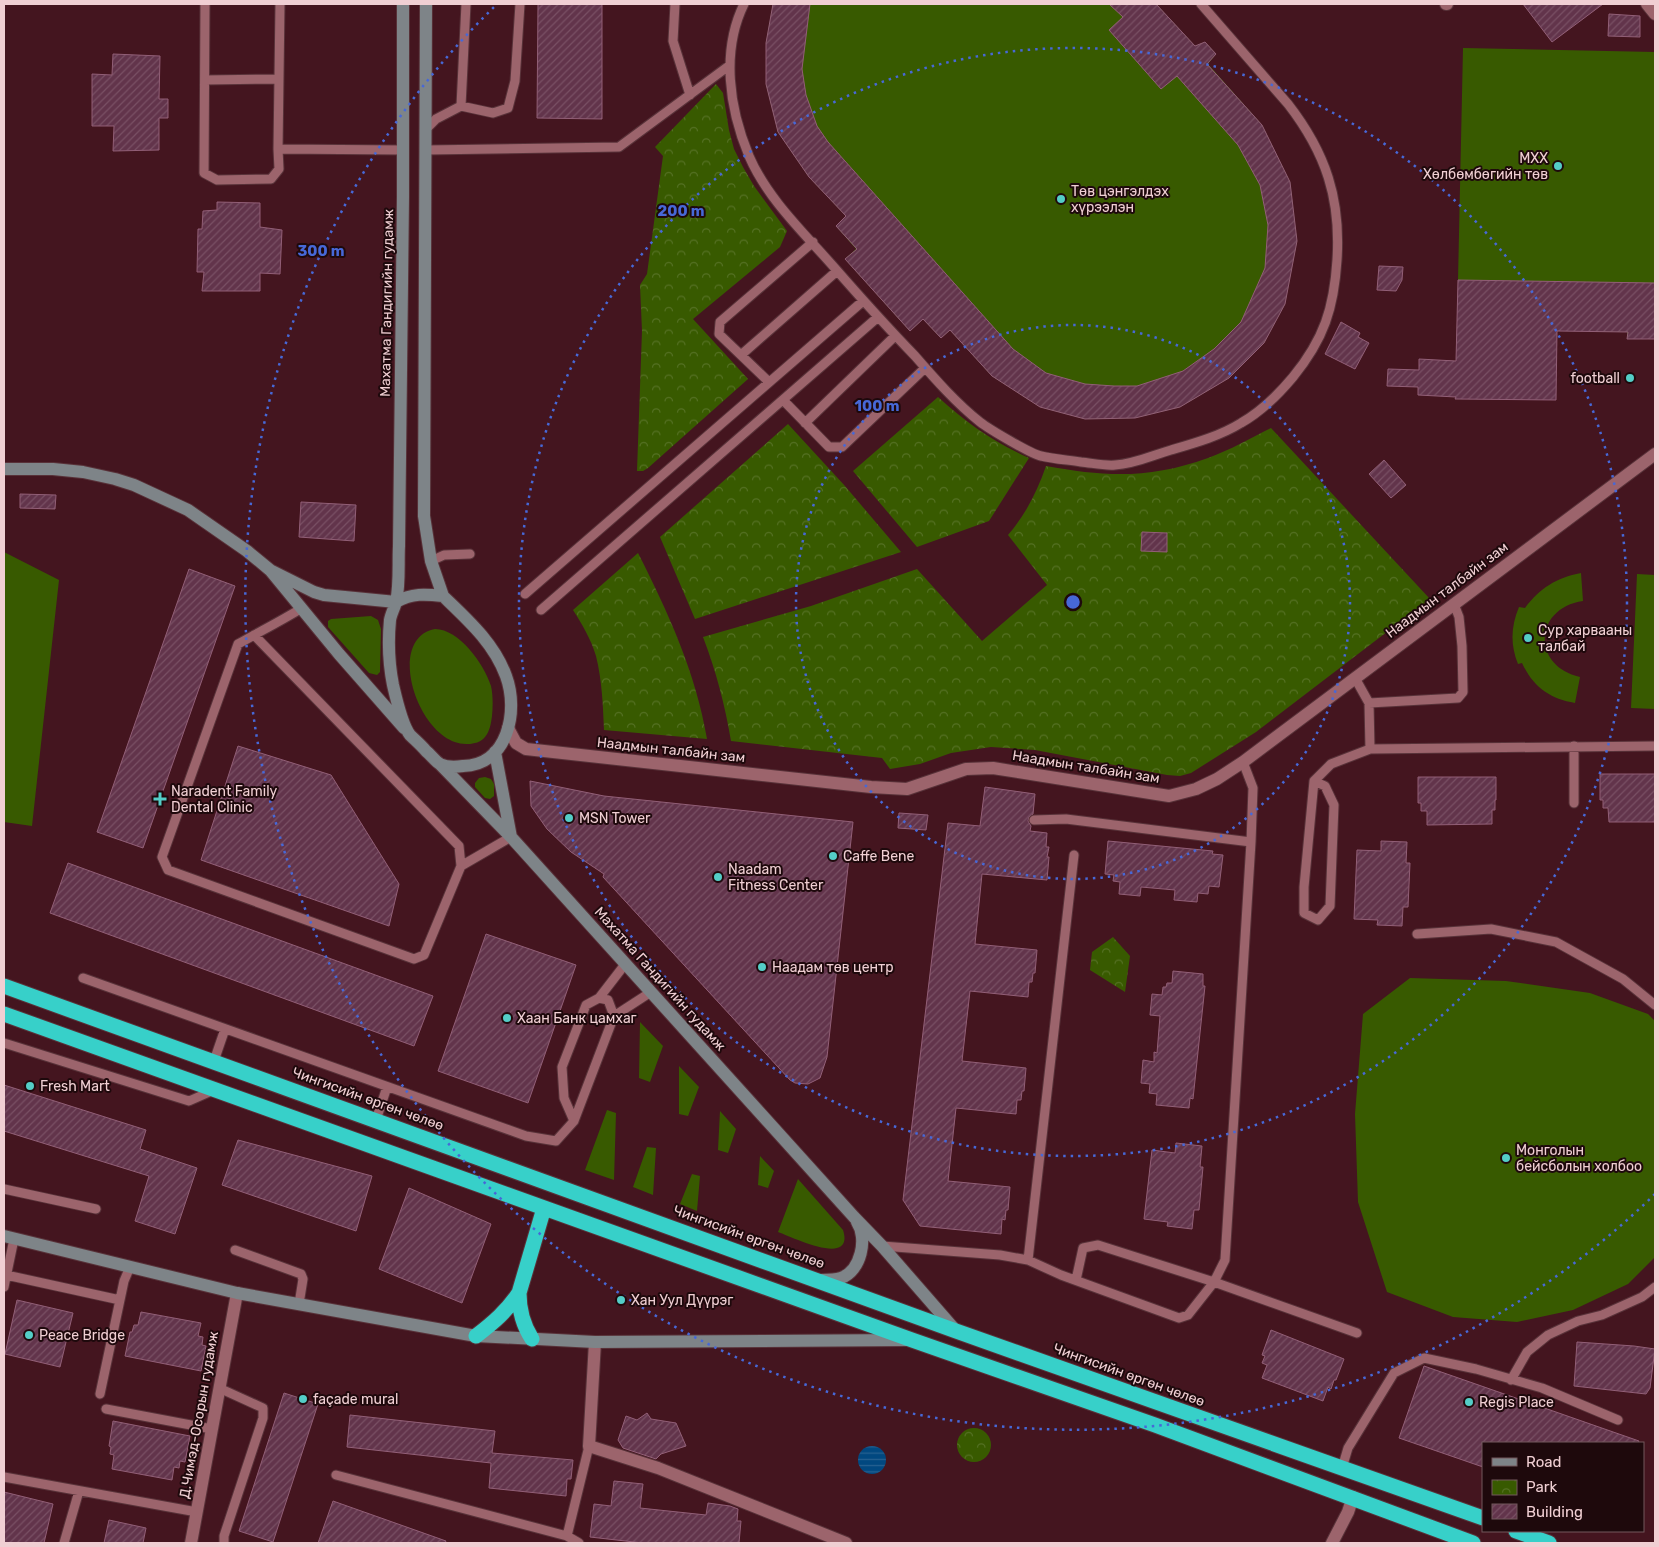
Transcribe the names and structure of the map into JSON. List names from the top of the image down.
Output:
{
  "streets": {
    "highway": ["Чингисийн өргөн чөлөө"],
    "main road": ["Махатма Гандигийн гудамж"],
    "street": ["Наадмын талбайн зам", "Д.Чимэд-Осорын гудамж"]
  },
  "crossings": [
    ["Махатма Гандигийн гудамж", "Наадмын талбайн зам"],
    ["Махатма Гандигийн гудамж", "Чингисийн өргөн чөлөө"]
  ],
  "places": {
    "other": [
      "МХХ Хөлбөмбөгийн төв",
      "Төв цэнгэлдэх хүрээлэн",
      "football",
      "Сур харвааны талбай",
      "MSN Tower",
      "Caffe Bene",
      "Naadam Fitness Center",
      "Наадам төв центр",
      "Хаан Банк цамхаг",
      "Fresh Mart",
      "Монголын бейсболын холбоо",
      "Хан Уул Дүүрэг",
      "Peace Bridge",
      "façade mural",
      "Regis Place"
    ],
    "health": ["Naradent Family Dental Clinic"]
  },
  "legend": ["Road", "Park", "Building"],
  "rings": ["200 m", "300 m", "100 m"]
}
